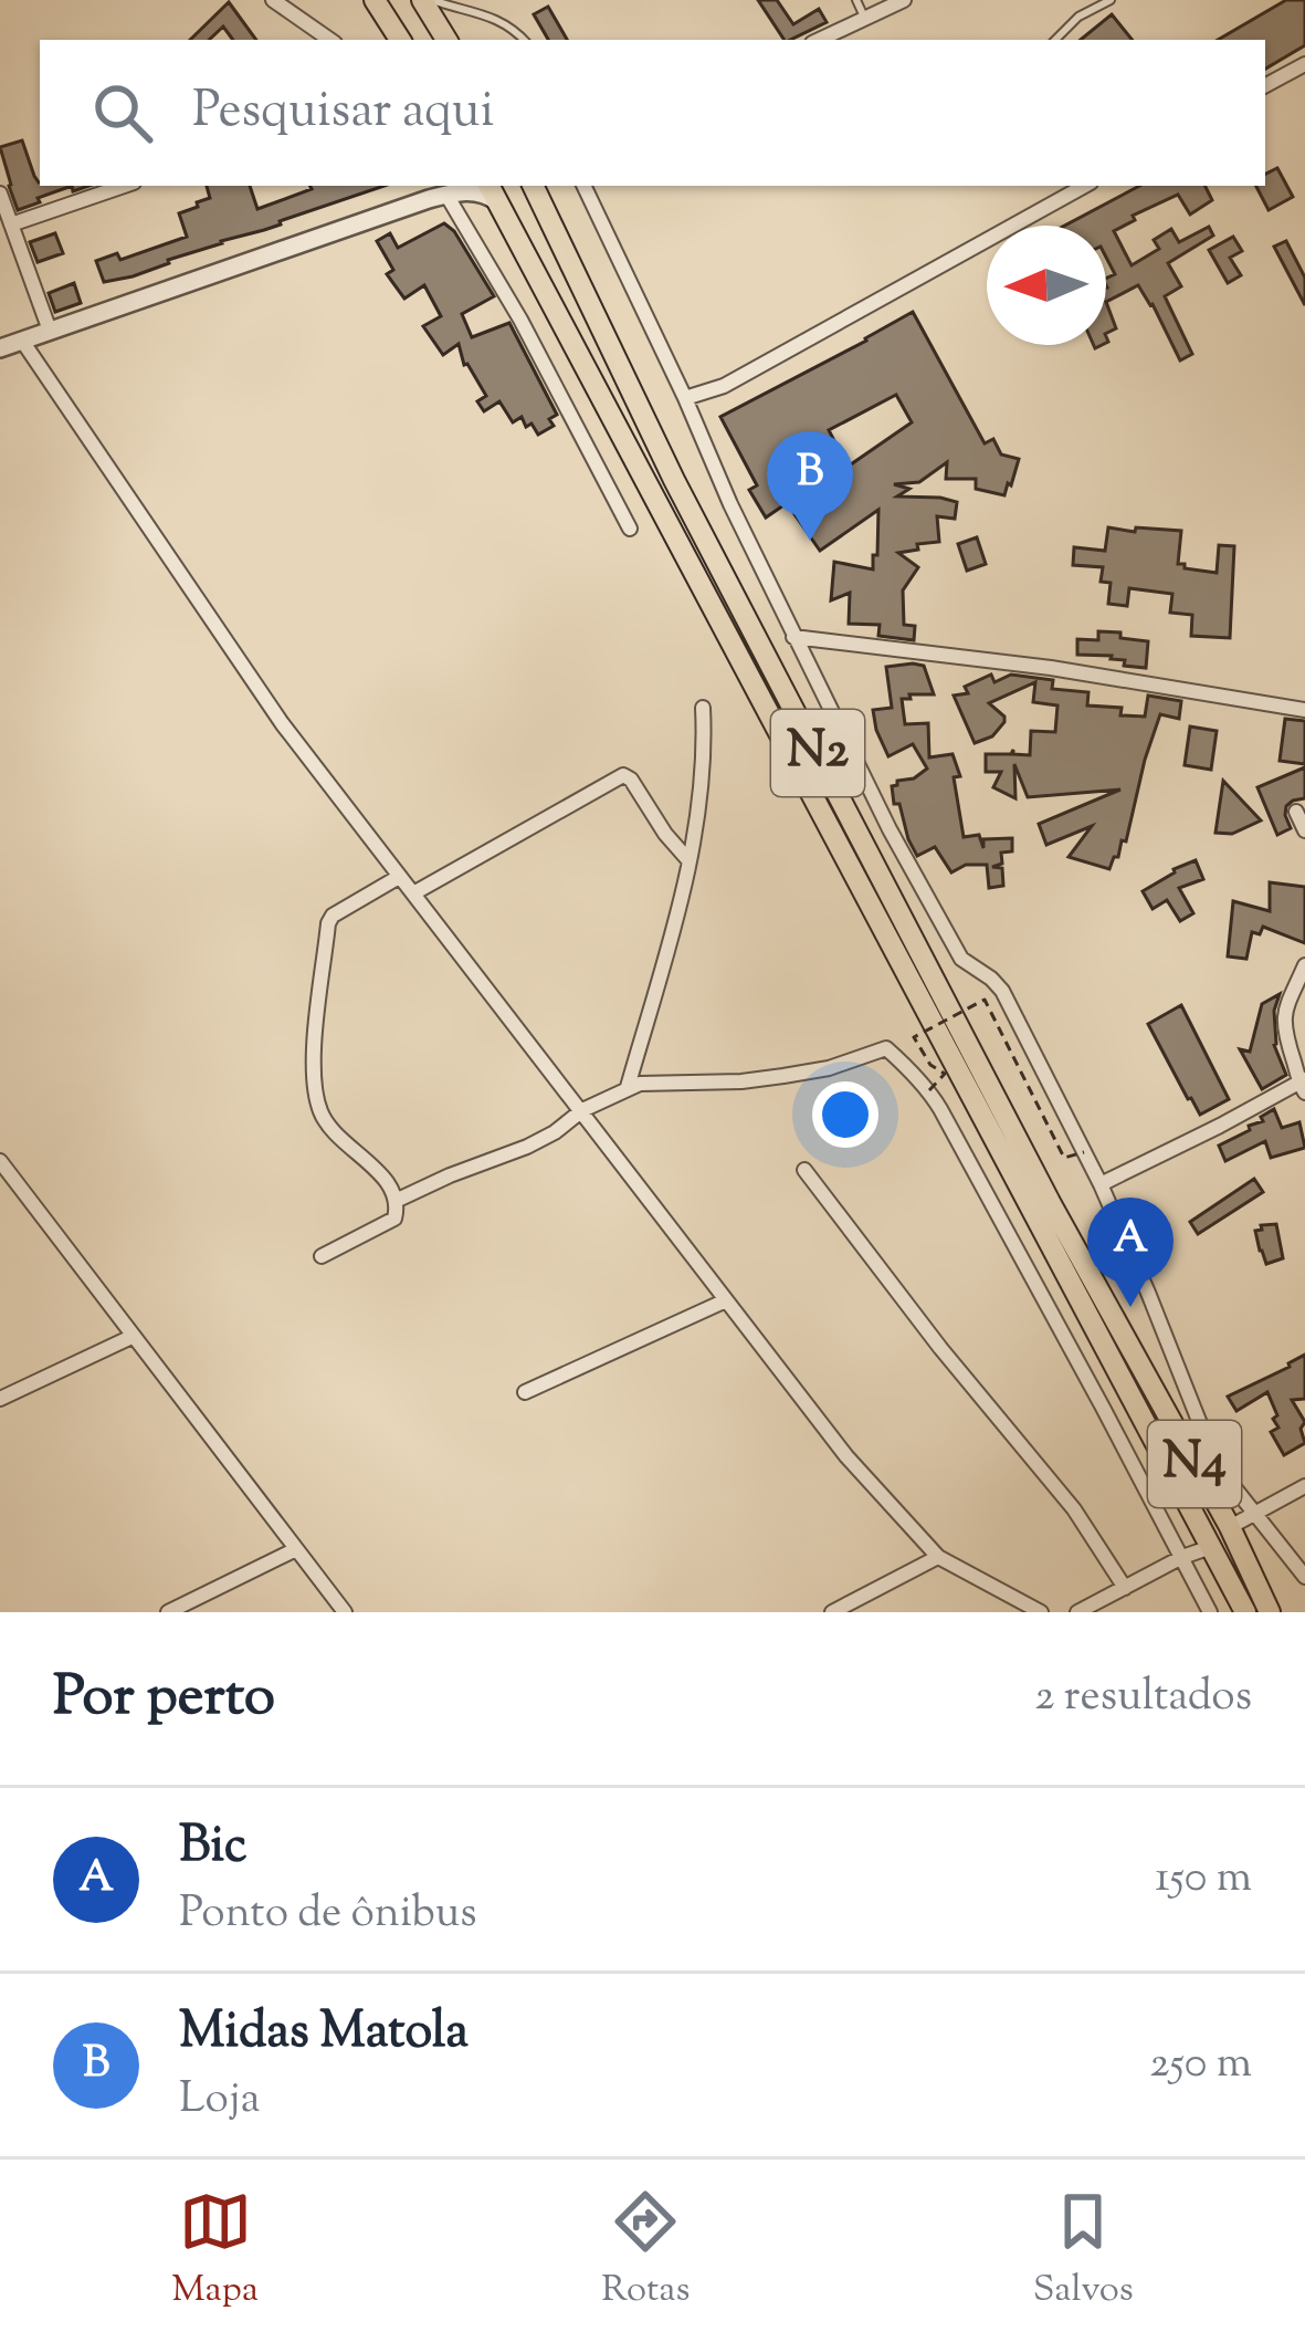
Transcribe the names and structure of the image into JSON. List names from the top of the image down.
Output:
{
  "streets": {
    "highway": ["N2", "N4"]
  },
  "crossings": [
    ["N2", "N4"]
  ],
  "north": "left",
  "page": {
    "search": "Pesquisar aqui",
    "pins": ["B", "A"],
    "heading": ["Por perto", "2 resultados"],
    "list": [
      {
        "mark": "A",
        "name": "Bic",
        "note": "Ponto de ônibus",
        "value": "150 m"
      },
      {
        "mark": "B",
        "name": "Midas Matola",
        "note": "Loja",
        "value": "250 m"
      }
    ],
    "nav": ["Mapa", "Rotas", "Salvos"]
  }
}
